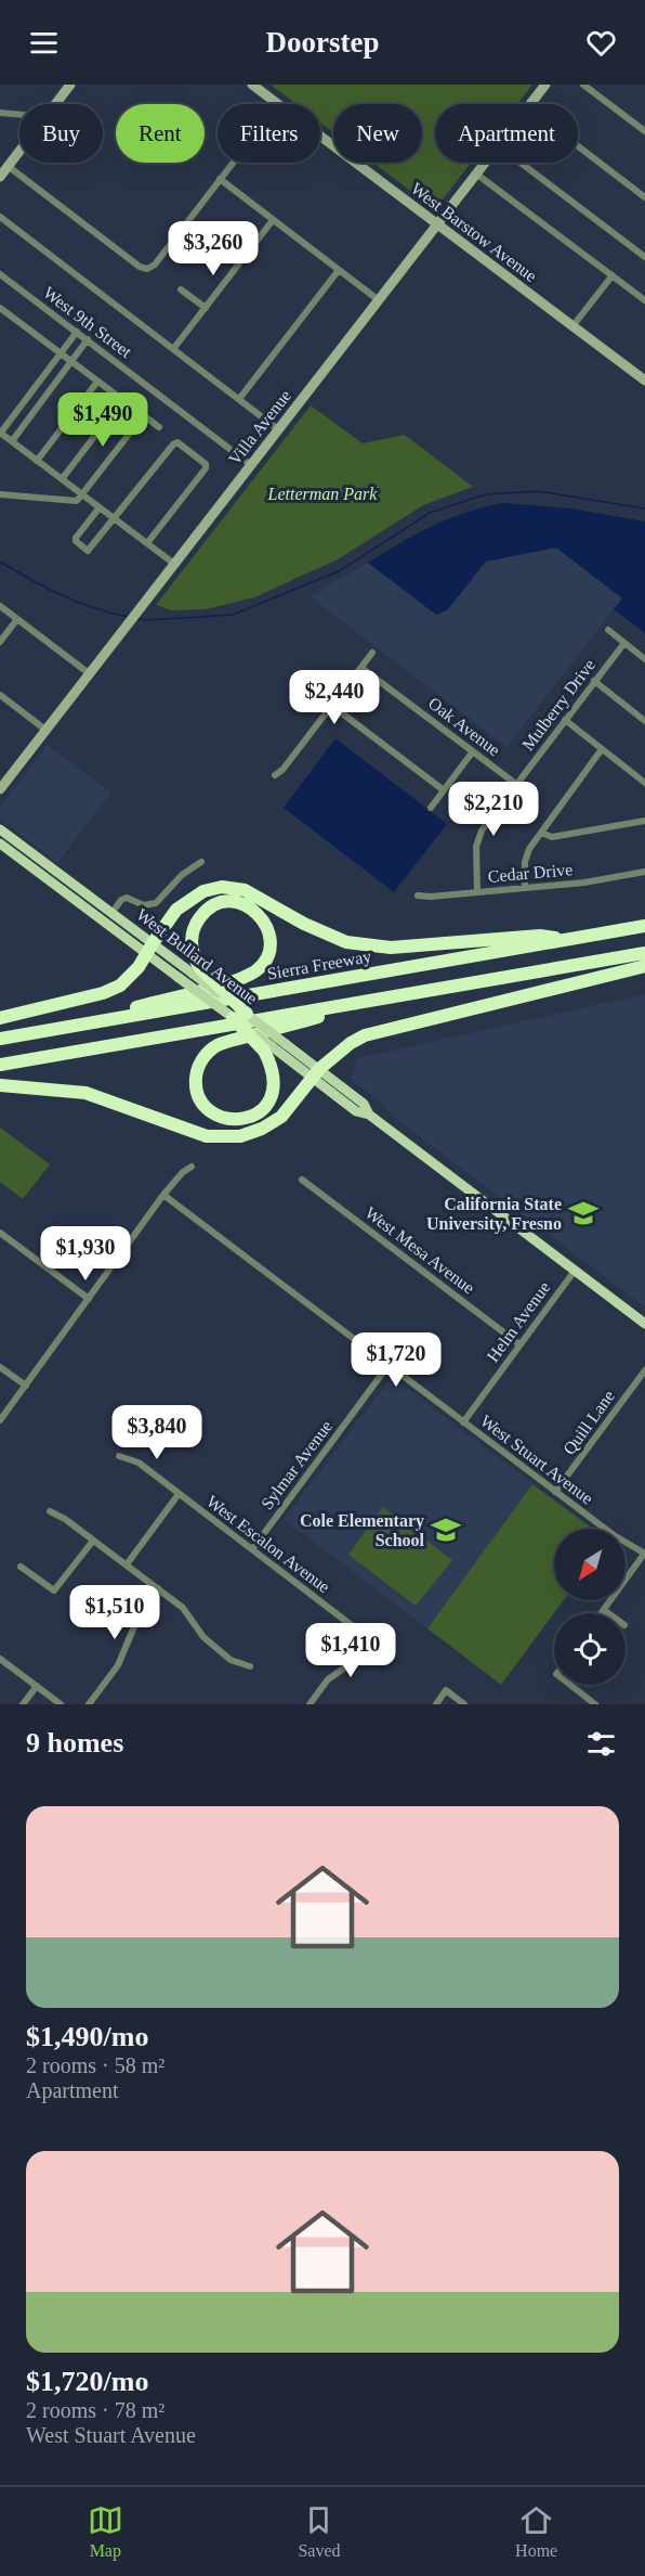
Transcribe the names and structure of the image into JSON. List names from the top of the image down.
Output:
{
  "streets": {
    "highway": ["Sierra Freeway"],
    "main road": ["West Barstow Avenue", "Villa Avenue", "West Bullard Avenue"],
    "street": [
      "West 9th Street",
      "Mulberry Drive",
      "Oak Avenue",
      "Cedar Drive",
      "West Mesa Avenue",
      "Helm Avenue",
      "Quill Lane",
      "West Stuart Avenue",
      "Sylmar Avenue",
      "West Escalon Avenue"
    ]
  },
  "crossings": [
    ["West Barstow Avenue", "Villa Avenue"],
    ["West 9th Street", "Villa Avenue"],
    ["Mulberry Drive", "Oak Avenue"],
    ["Mulberry Drive", "Cedar Drive"],
    ["West Bullard Avenue", "Helm Avenue"],
    ["West Mesa Avenue", "Helm Avenue"],
    ["Helm Avenue", "West Stuart Avenue"],
    ["Quill Lane", "West Stuart Avenue"],
    ["West Stuart Avenue", "Sylmar Avenue"],
    ["Sylmar Avenue", "West Escalon Avenue"]
  ],
  "parks": ["Letterman Park"],
  "places": {
    "school or university": ["California State University, Fresno", "Cole Elementary School"]
  },
  "north": "bottom left",
  "page": {
    "header": "Doorstep",
    "chip": [
      "Buy",
      "Rent",
      "Filters",
      "New",
      "Apartment"
    ],
    "price": [
      "$3,260",
      "$1,490",
      "$2,440",
      "$2,210",
      "$1,930",
      "$1,720",
      "$3,840",
      "$1,510",
      "$1,410"
    ],
    "heading": "9 homes",
    "list": [
      {
        "name": "$1,490/mo",
        "note": "2 rooms · 58 m² · Apartment"
      },
      {
        "name": "$1,720/mo",
        "note": "2 rooms · 78 m² · West Stuart Avenue"
      }
    ],
    "tabs": ["Map", "Saved", "Home"]
  }
}
